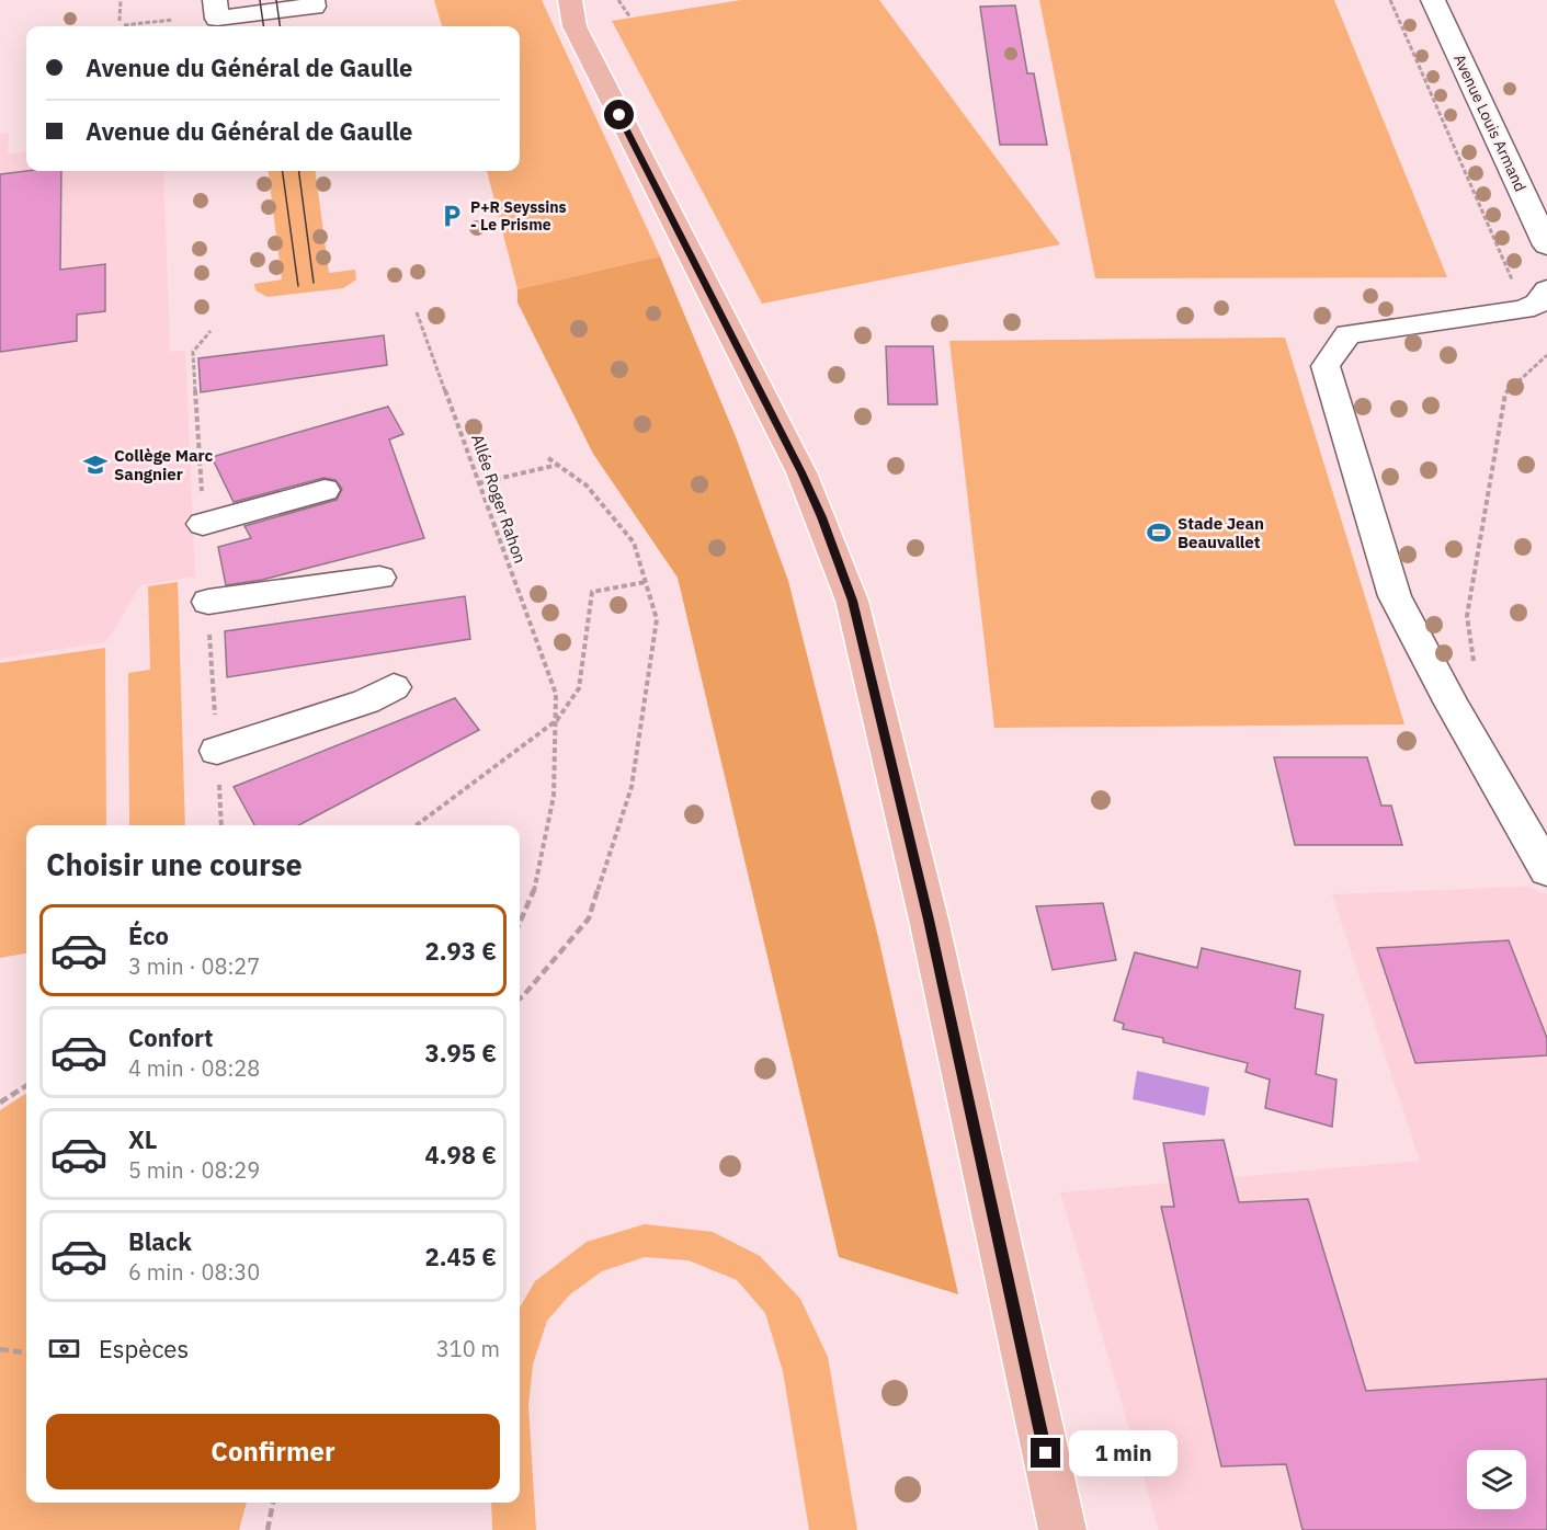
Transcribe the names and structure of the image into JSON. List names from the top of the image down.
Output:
{
  "streets": {
    "street": ["Avenue Louis Armand"],
    "path": ["Allée Roger Rahon"]
  },
  "places": {
    "parking": ["P+R Seyssins - Le Prisme"],
    "school or university": ["Collège Marc Sangnier"],
    "sports": ["Stade Jean Beauvallet"]
  },
  "page": {
    "banner": ["Avenue du Général de Gaulle", "Avenue du Général de Gaulle"],
    "heading": "Choisir une course",
    "list": [
      {
        "name": "Éco",
        "note": "3 min · 08:27",
        "value": "2.93 €"
      },
      {
        "name": "Confort",
        "note": "4 min · 08:28",
        "value": "3.95 €"
      },
      {
        "name": "XL",
        "note": "5 min · 08:29",
        "value": "4.98 €"
      },
      {
        "name": "Black",
        "note": "6 min · 08:30",
        "value": "2.45 €"
      }
    ],
    "pay": ["Espèces", "310 m"],
    "buttons": "Confirmer",
    "bubble": "1 min"
  }
}
